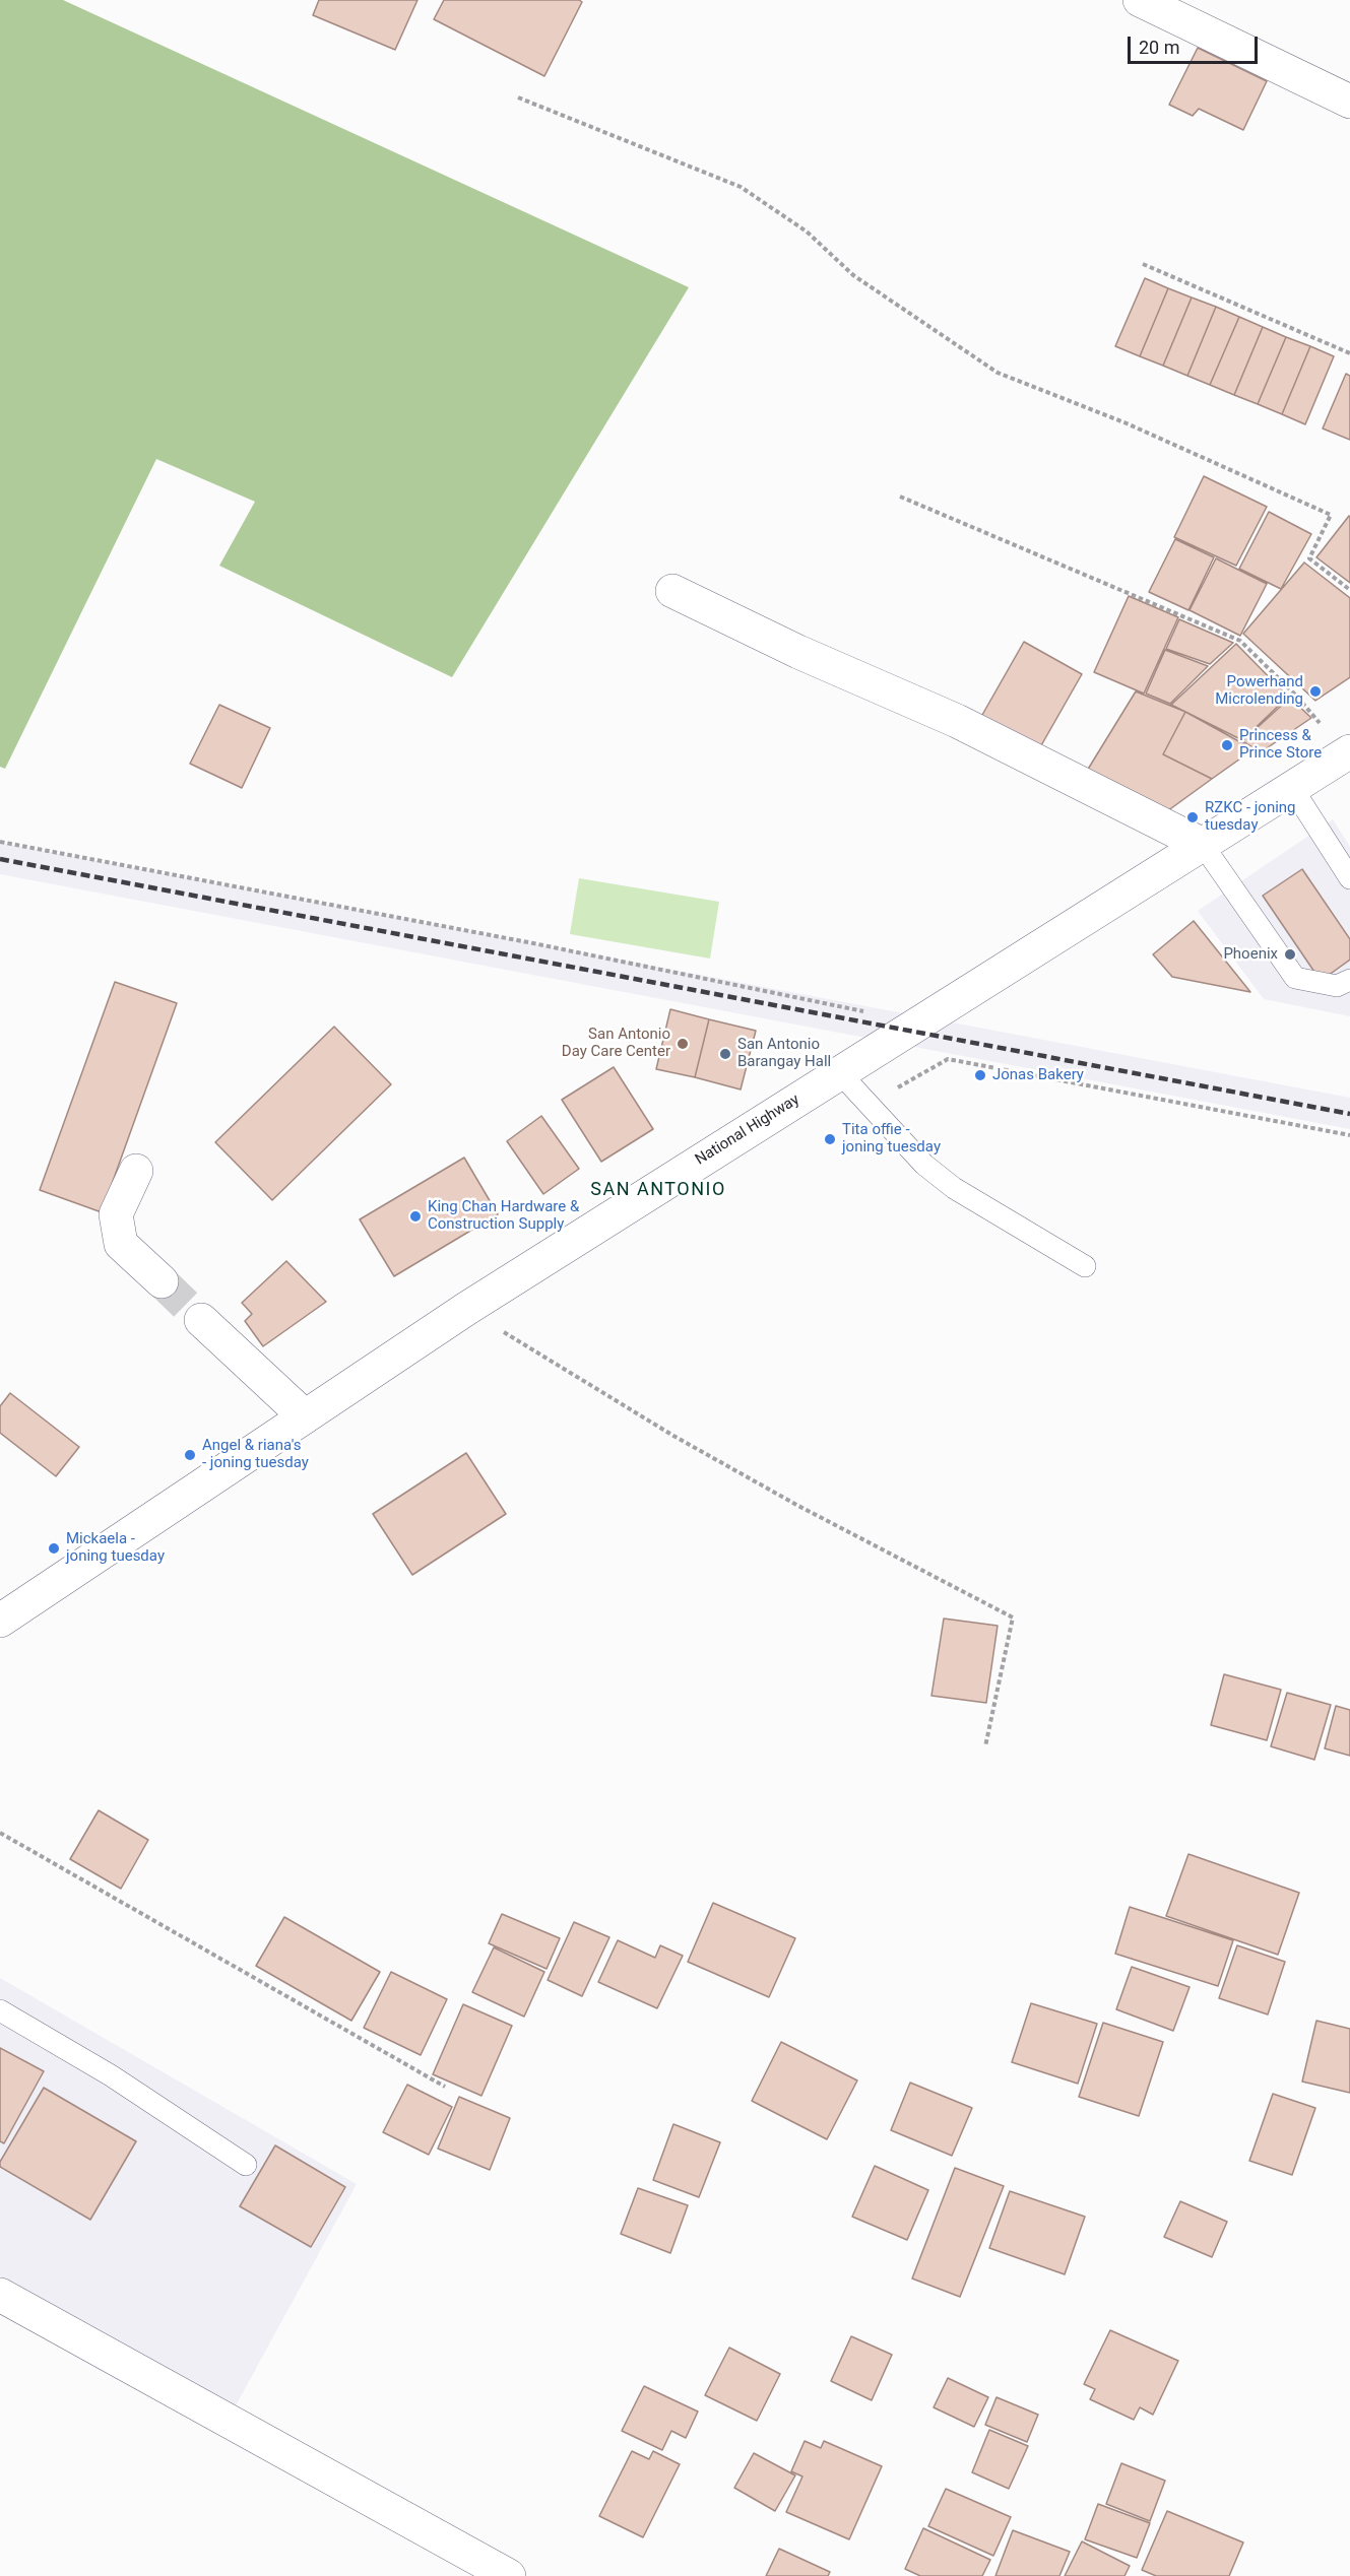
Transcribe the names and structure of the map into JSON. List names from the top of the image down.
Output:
{
  "streets": {
    "street": ["National Highway"]
  },
  "districts": ["SAN ANTONIO"],
  "places": [
    "Powerhand Microlending",
    "Princess & Prince Store",
    "RZKC - joning tuesday",
    "Phoenix",
    "San Antonio Day Care Center",
    "San Antonio Barangay Hall",
    "Jonas Bakery",
    "Tita offie - joning tuesday",
    "King Chan Hardware & Construction Supply",
    "Angel & riana's - joning tuesday",
    "Mickaela - joning tuesday"
  ],
  "scale_bar": "20 m"
}
